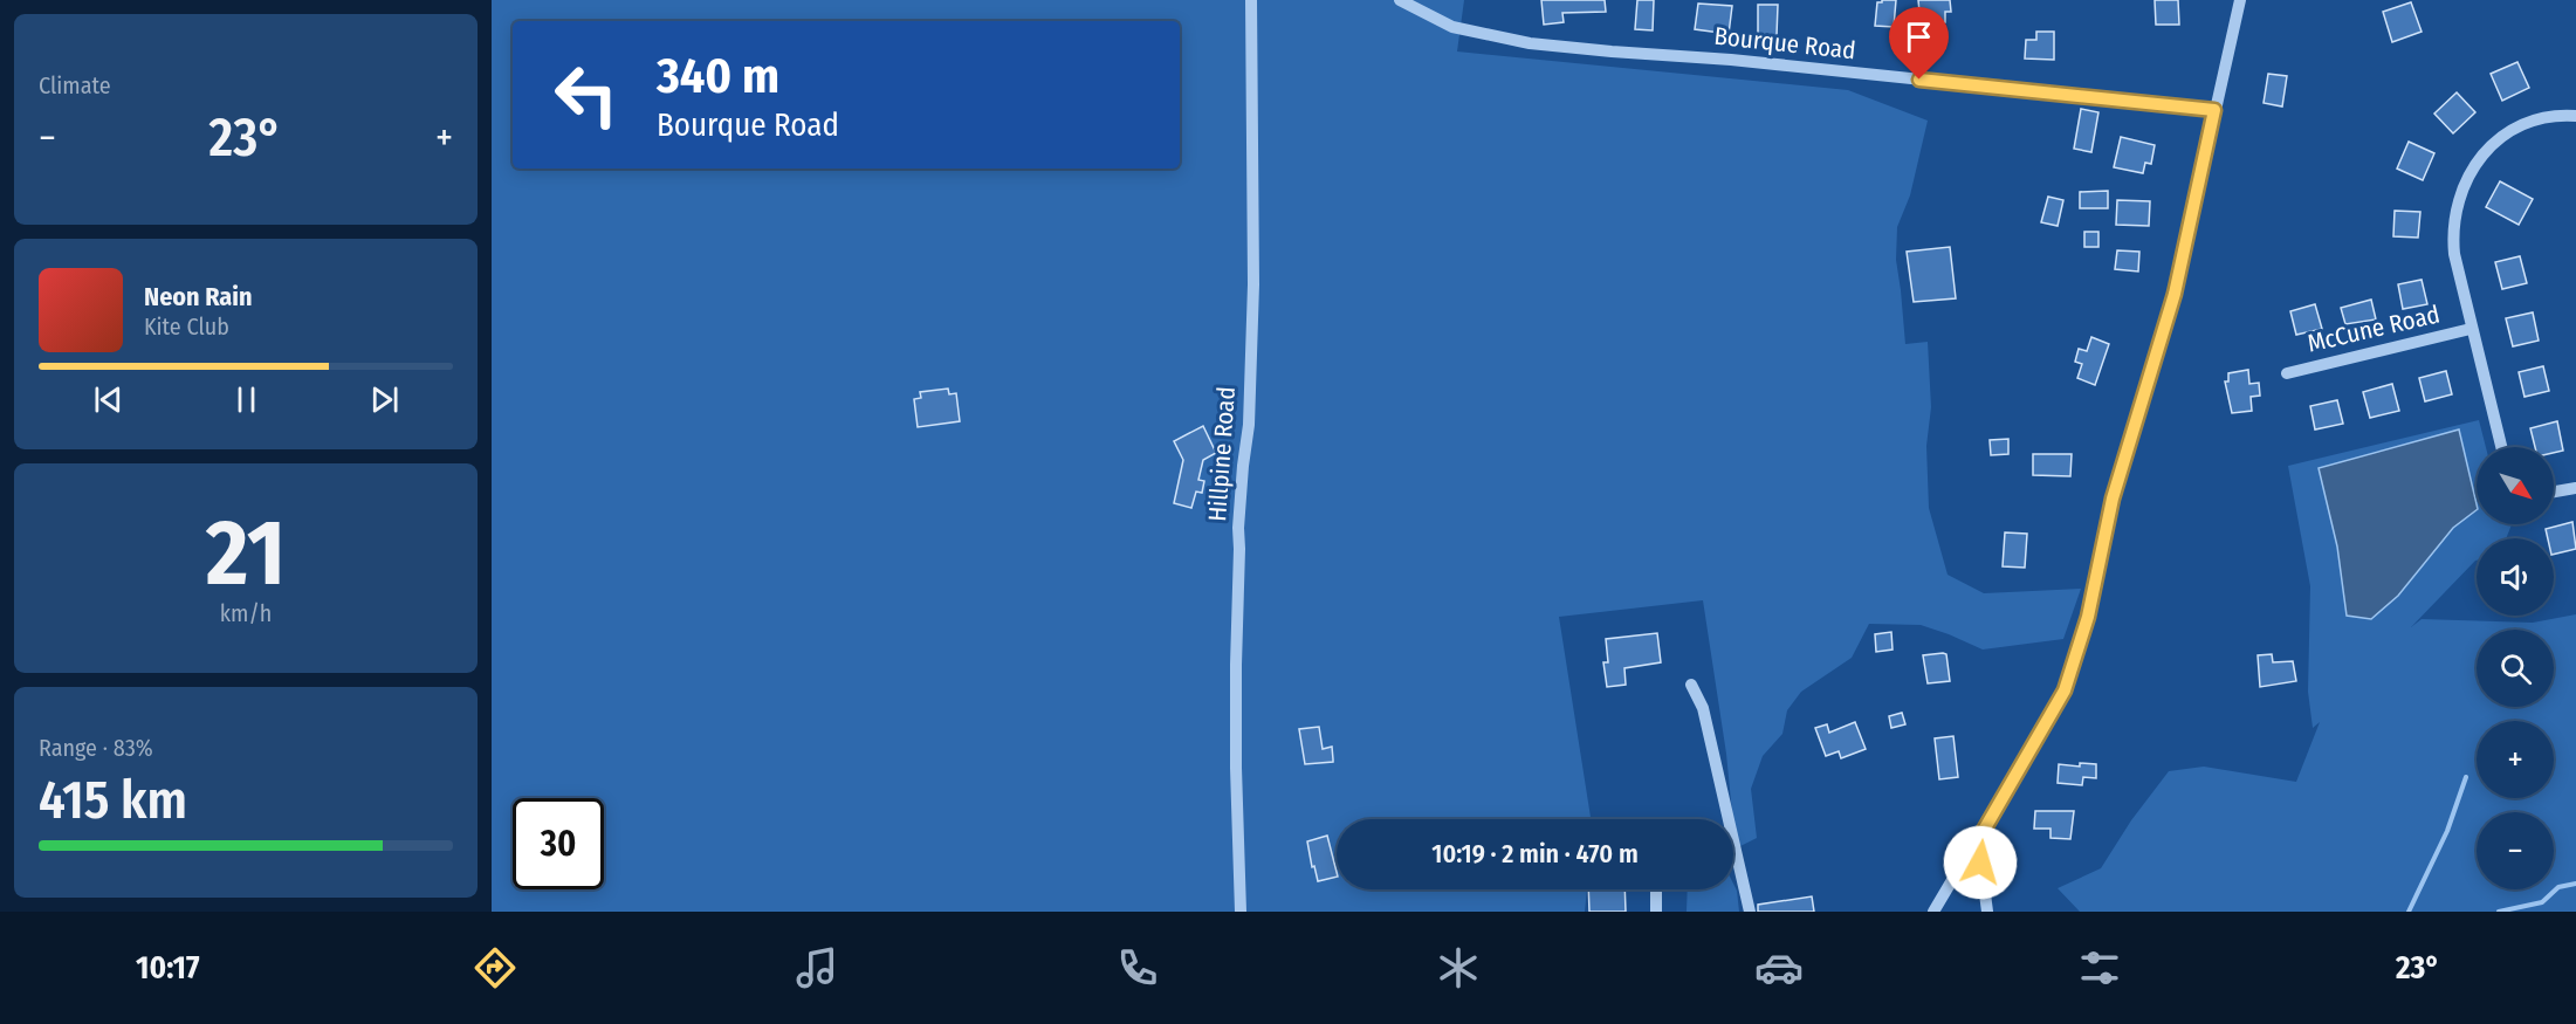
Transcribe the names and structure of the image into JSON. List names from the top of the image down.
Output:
{
  "streets": {
    "street": ["Bourque Road", "McCune Road", "Hillpine Road"]
  },
  "north": "bottom right",
  "page": {
    "tile": [
      "Climate",
      ["21", "km/h"],
      ["Range · 83%", "415 km"]
    ],
    "turn": ["340 m", "Bourque Road"],
    "heat": ["−", "23°", "+"],
    "song": ["Neon Rain", "Kite Club"],
    "map_buttons": ["+", "−"],
    "limit": "30",
    "trip": "10:19 · 2 min · 470 m",
    "tabs": ["10:17", "23°"]
  }
}
